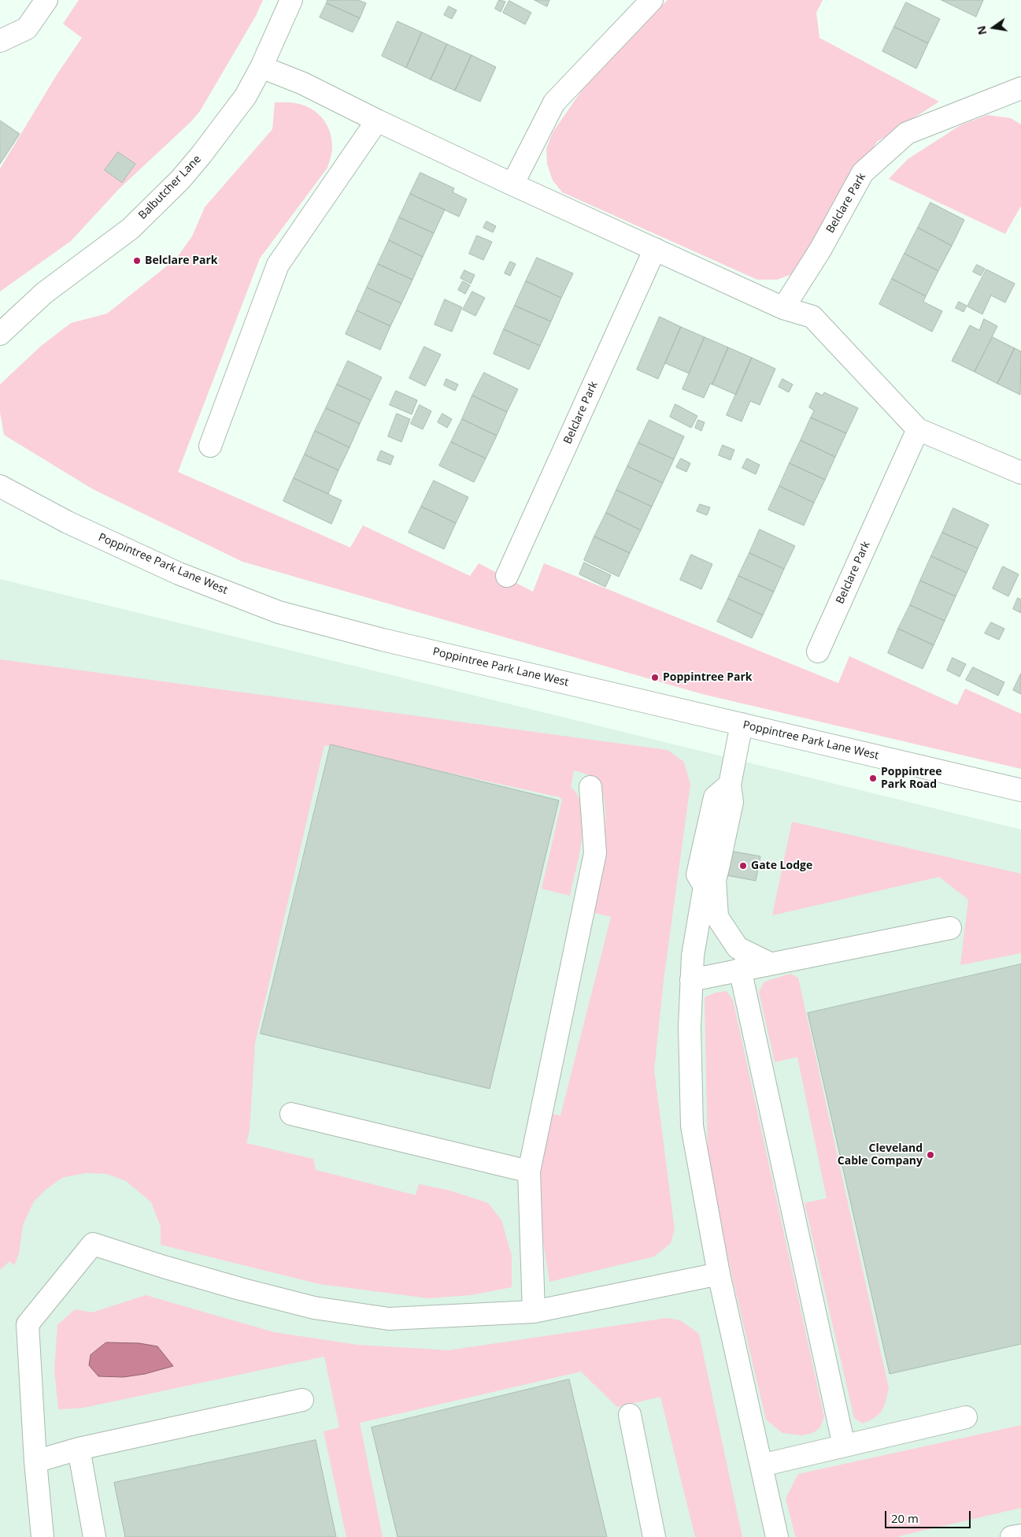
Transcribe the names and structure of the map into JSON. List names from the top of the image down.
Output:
{
  "streets": {
    "street": ["Balbutcher Lane", "Belclare Park", "Poppintree Park Lane West"]
  },
  "places": [
    "Belclare Park",
    "Poppintree Park",
    "Poppintree Park Road",
    "Gate Lodge",
    "Cleveland Cable Company"
  ],
  "scale_bar": "20 m",
  "north": "left"
}
